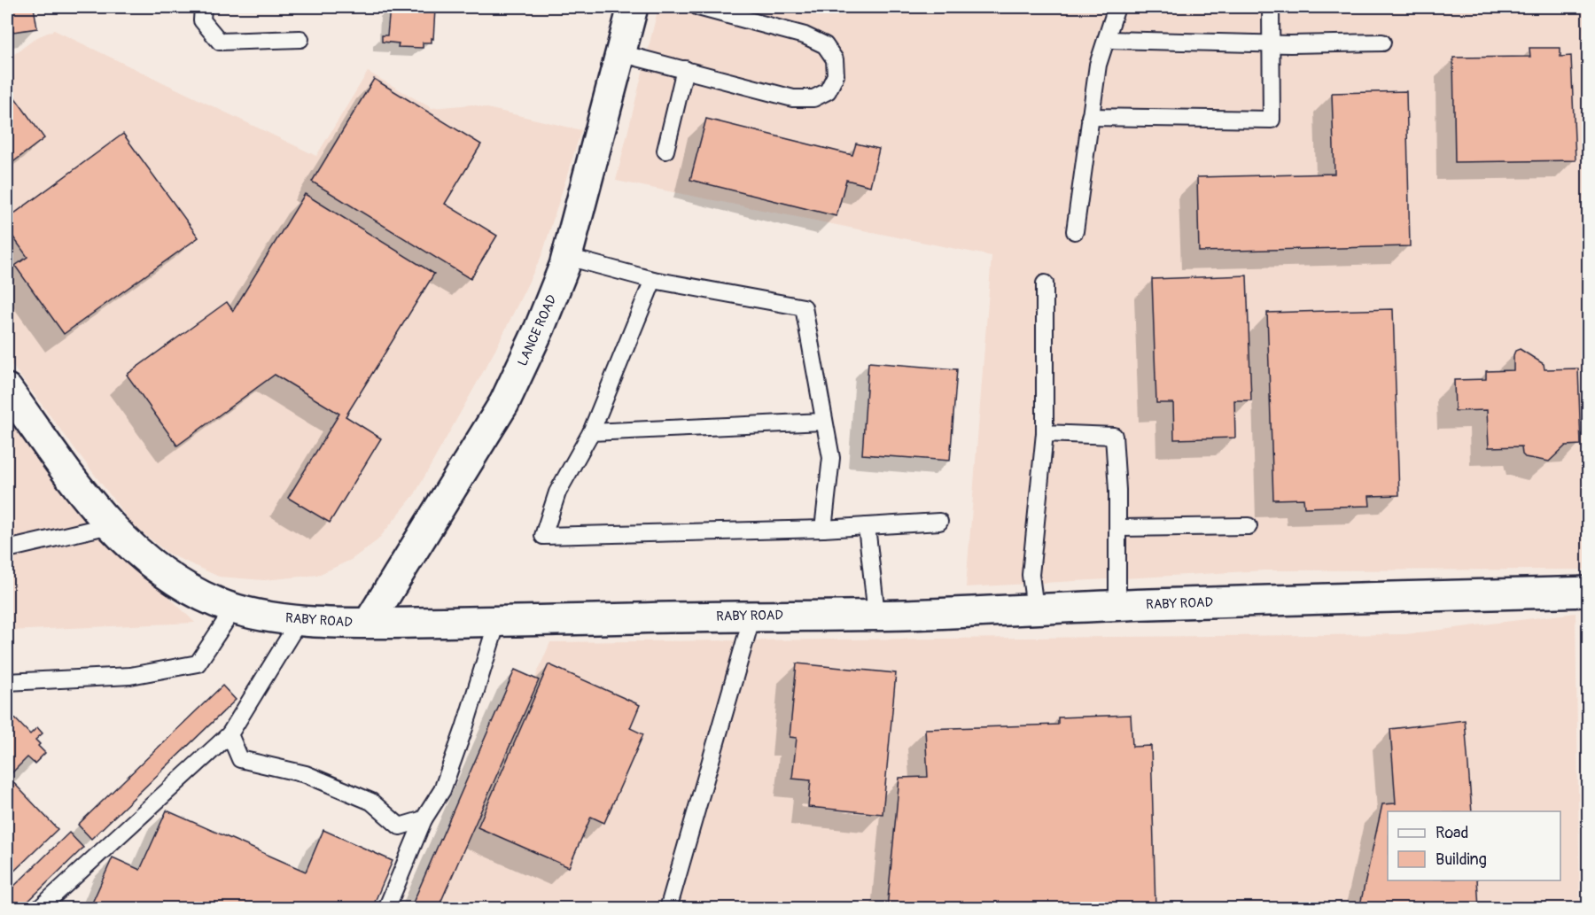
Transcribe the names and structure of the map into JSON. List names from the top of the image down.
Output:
{
  "streets": {
    "street": ["LANCE ROAD", "RABY ROAD"]
  },
  "crossings": [
    ["LANCE ROAD", "RABY ROAD"]
  ],
  "legend": ["Road", "Building"]
}
